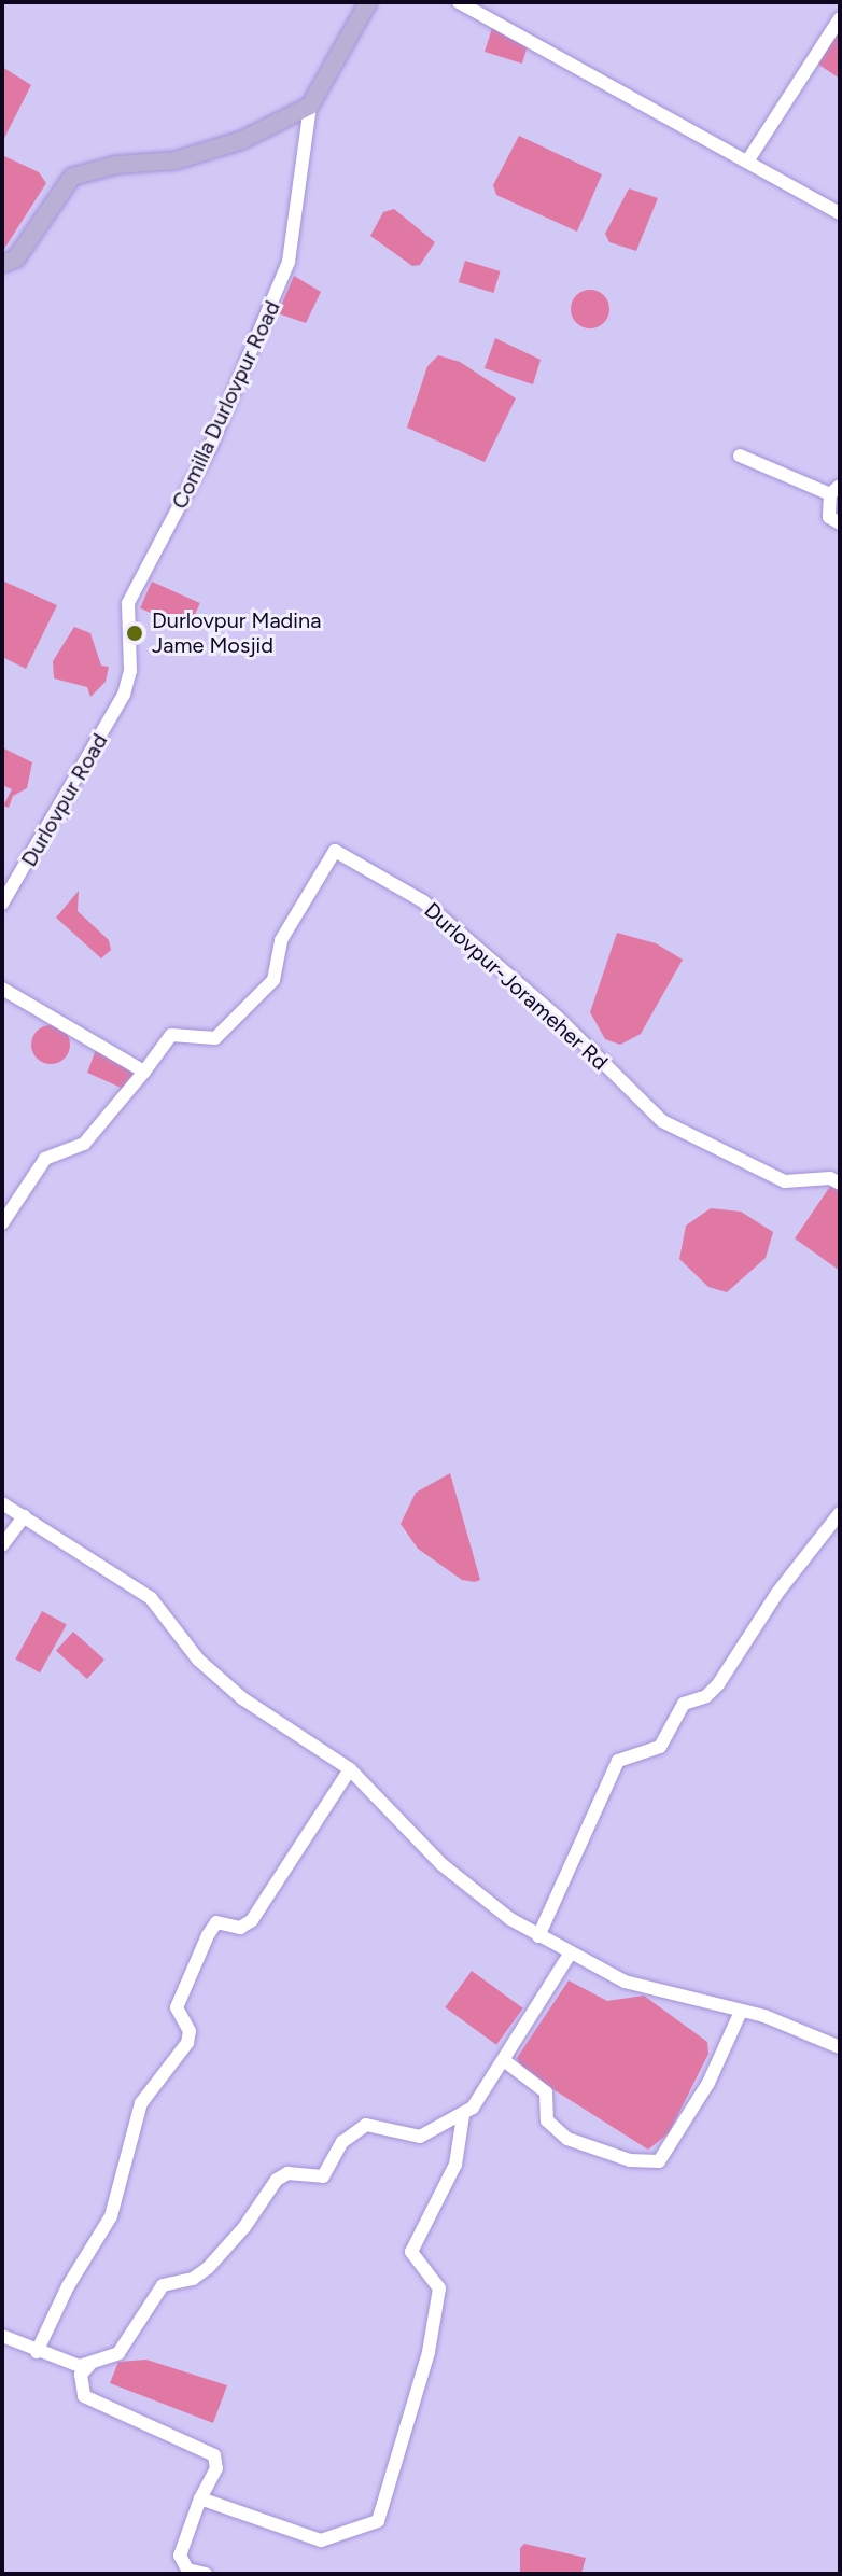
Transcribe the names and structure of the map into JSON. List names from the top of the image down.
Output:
{
  "streets": {
    "street": ["Comilla Durlovpur Road", "Durlovpur Road", "Durlovpur-Jorameher Rd"]
  },
  "crossings": [
    ["Comilla Durlovpur Road", "Durlovpur Road"]
  ],
  "places": ["Durlovpur Madina Jame Mosjid"]
}
